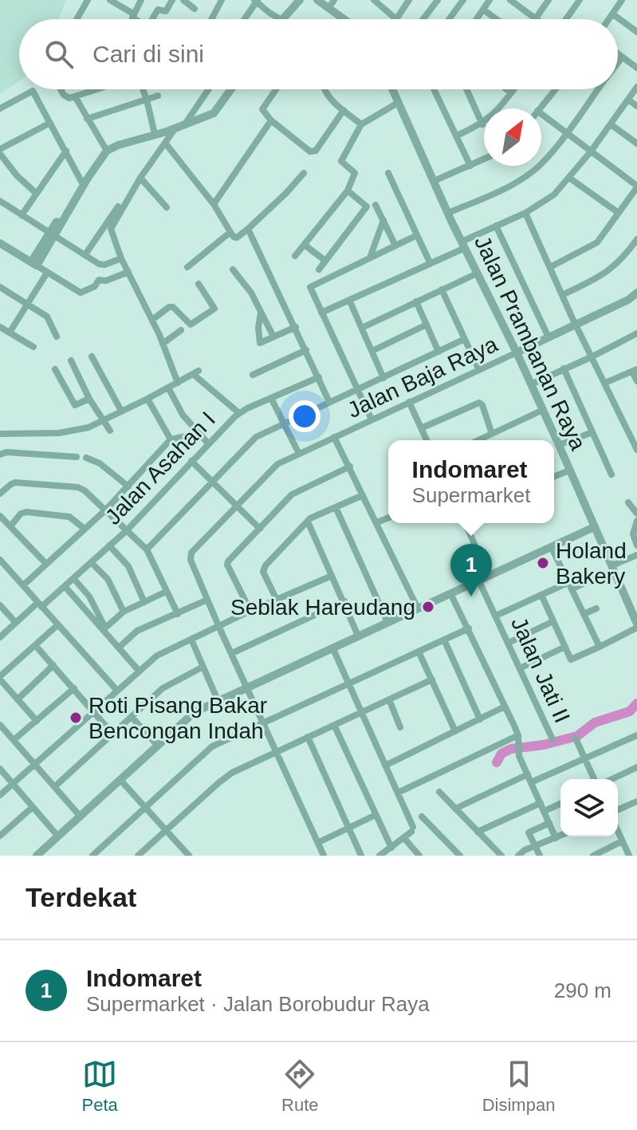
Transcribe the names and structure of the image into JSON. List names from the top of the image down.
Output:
{
  "streets": {
    "street": [
      "Jalan Prambanan Raya",
      "Jalan Baja Raya",
      "Jalan Asahan I",
      "Jalan Jati II"
    ]
  },
  "crossings": [
    ["Jalan Prambanan Raya", "Jalan Baja Raya"]
  ],
  "places": ["Holand Bakery", "Seblak Hareudang", "Roti Pisang Bakar Bencongan Indah"],
  "north": "top right",
  "page": {
    "search": "Cari di sini",
    "popup": ["Indomaret", "Supermarket"],
    "pins": "1",
    "heading": "Terdekat",
    "list": [
      {
        "mark": "1",
        "name": "Indomaret",
        "note": "Supermarket · Jalan Borobudur Raya",
        "value": "290 m"
      }
    ],
    "nav": ["Peta", "Rute", "Disimpan"]
  }
}
